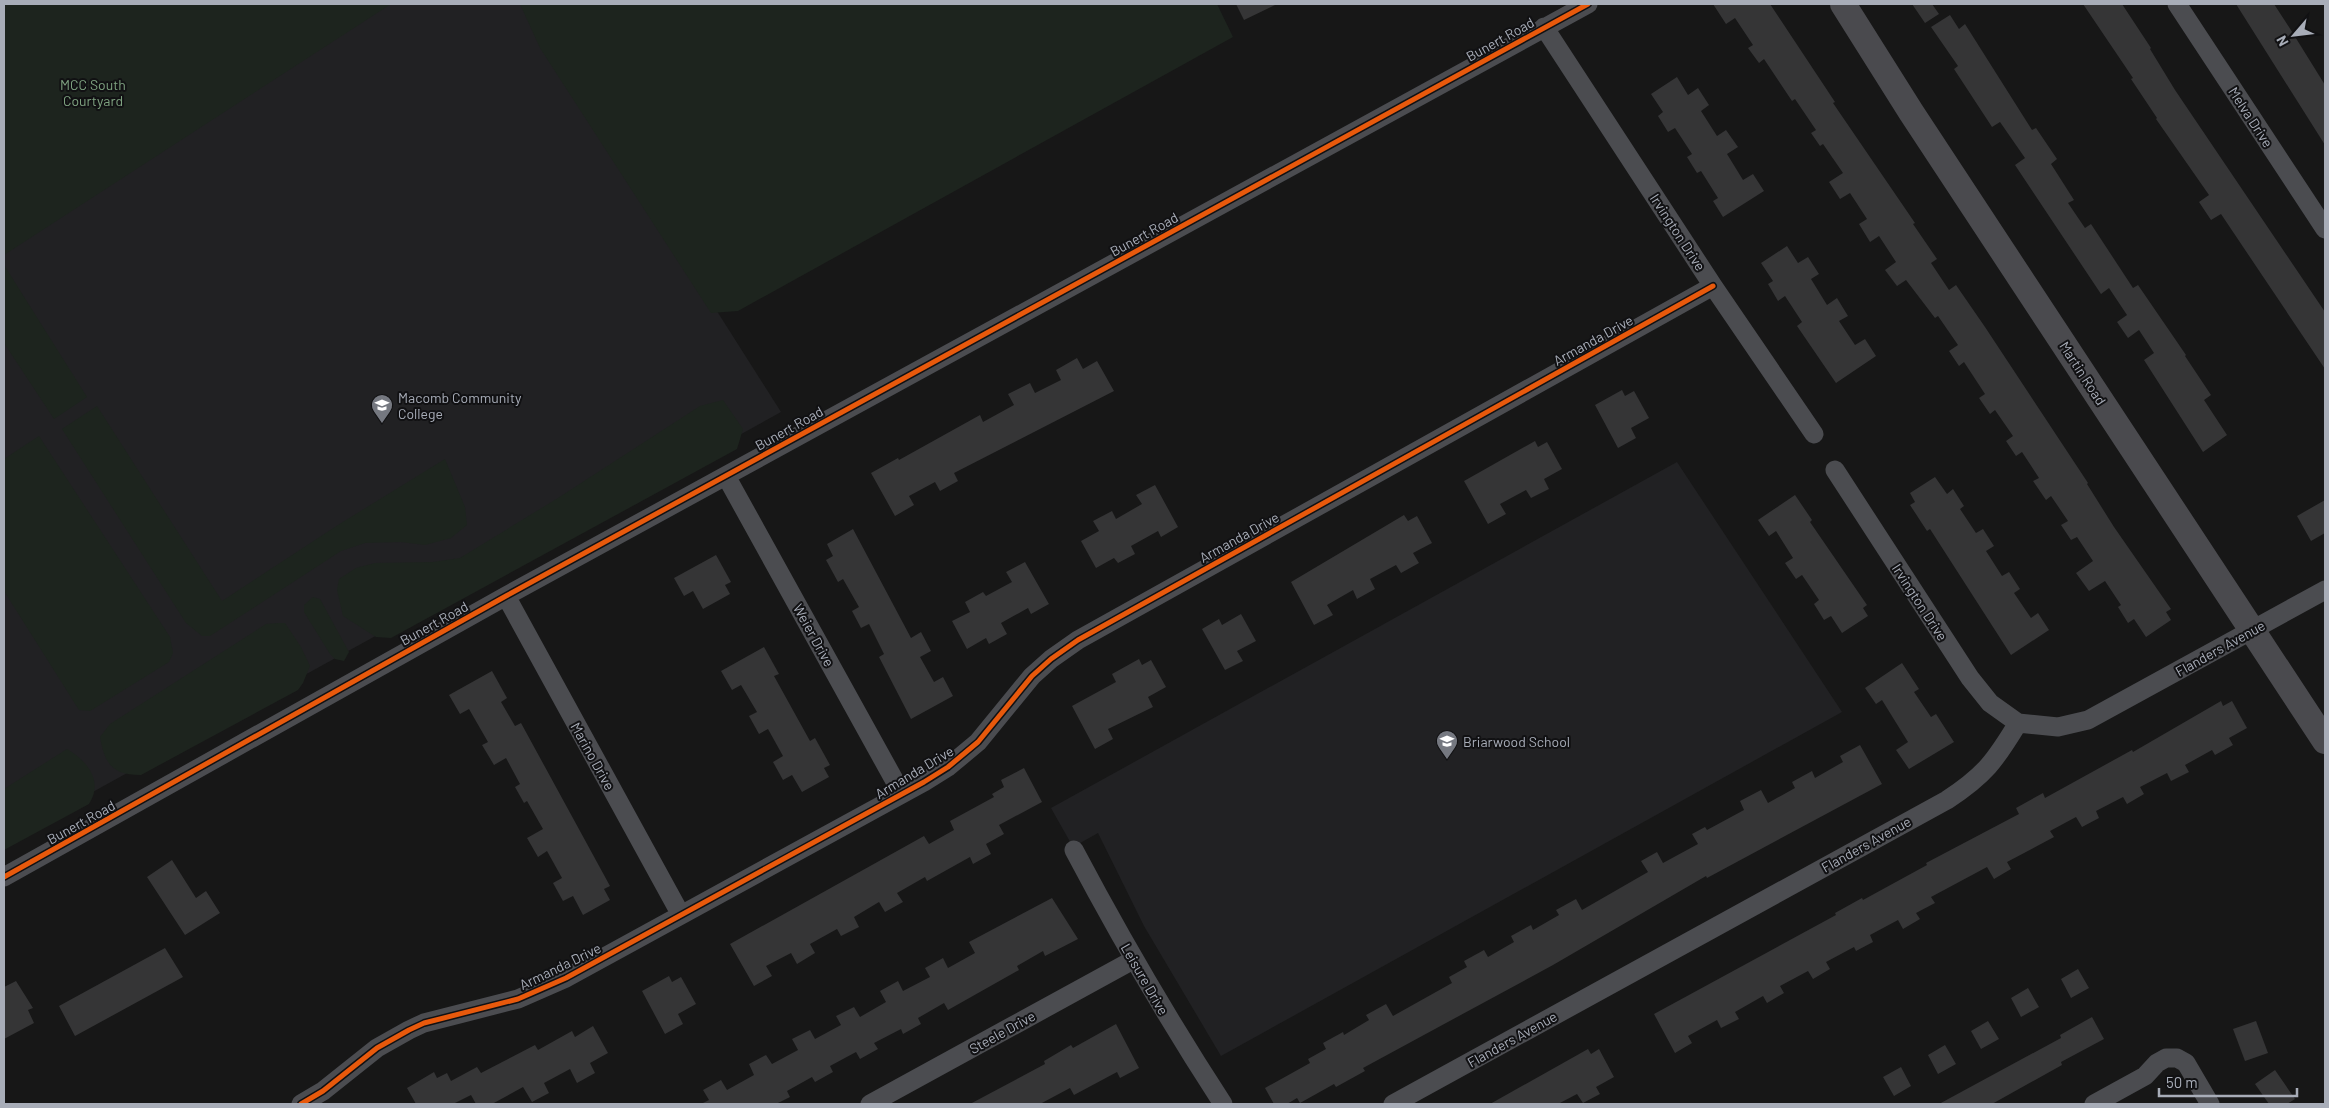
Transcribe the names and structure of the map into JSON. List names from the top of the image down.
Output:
{
  "streets": {
    "street": [
      "Bunert Road",
      "Melva Drive",
      "Irvington Drive",
      "Armanda Drive",
      "Martin Road",
      "Weier Drive",
      "Flanders Avenue",
      "Marino Drive",
      "Leisure Drive",
      "Steele Drive"
    ]
  },
  "crossings": [
    ["Bunert Road", "Irvington Drive"],
    ["Bunert Road", "Weier Drive"],
    ["Bunert Road", "Marino Drive"],
    ["Irvington Drive", "Armanda Drive"],
    ["Irvington Drive", "Flanders Avenue"],
    ["Armanda Drive", "Weier Drive"],
    ["Armanda Drive", "Marino Drive"],
    ["Martin Road", "Flanders Avenue"],
    ["Leisure Drive", "Steele Drive"]
  ],
  "parks": ["MCC South Courtyard"],
  "places": {
    "school or university": ["Macomb Community College", "Briarwood School"]
  },
  "scale_bar": "50 m",
  "north": "bottom left"
}
